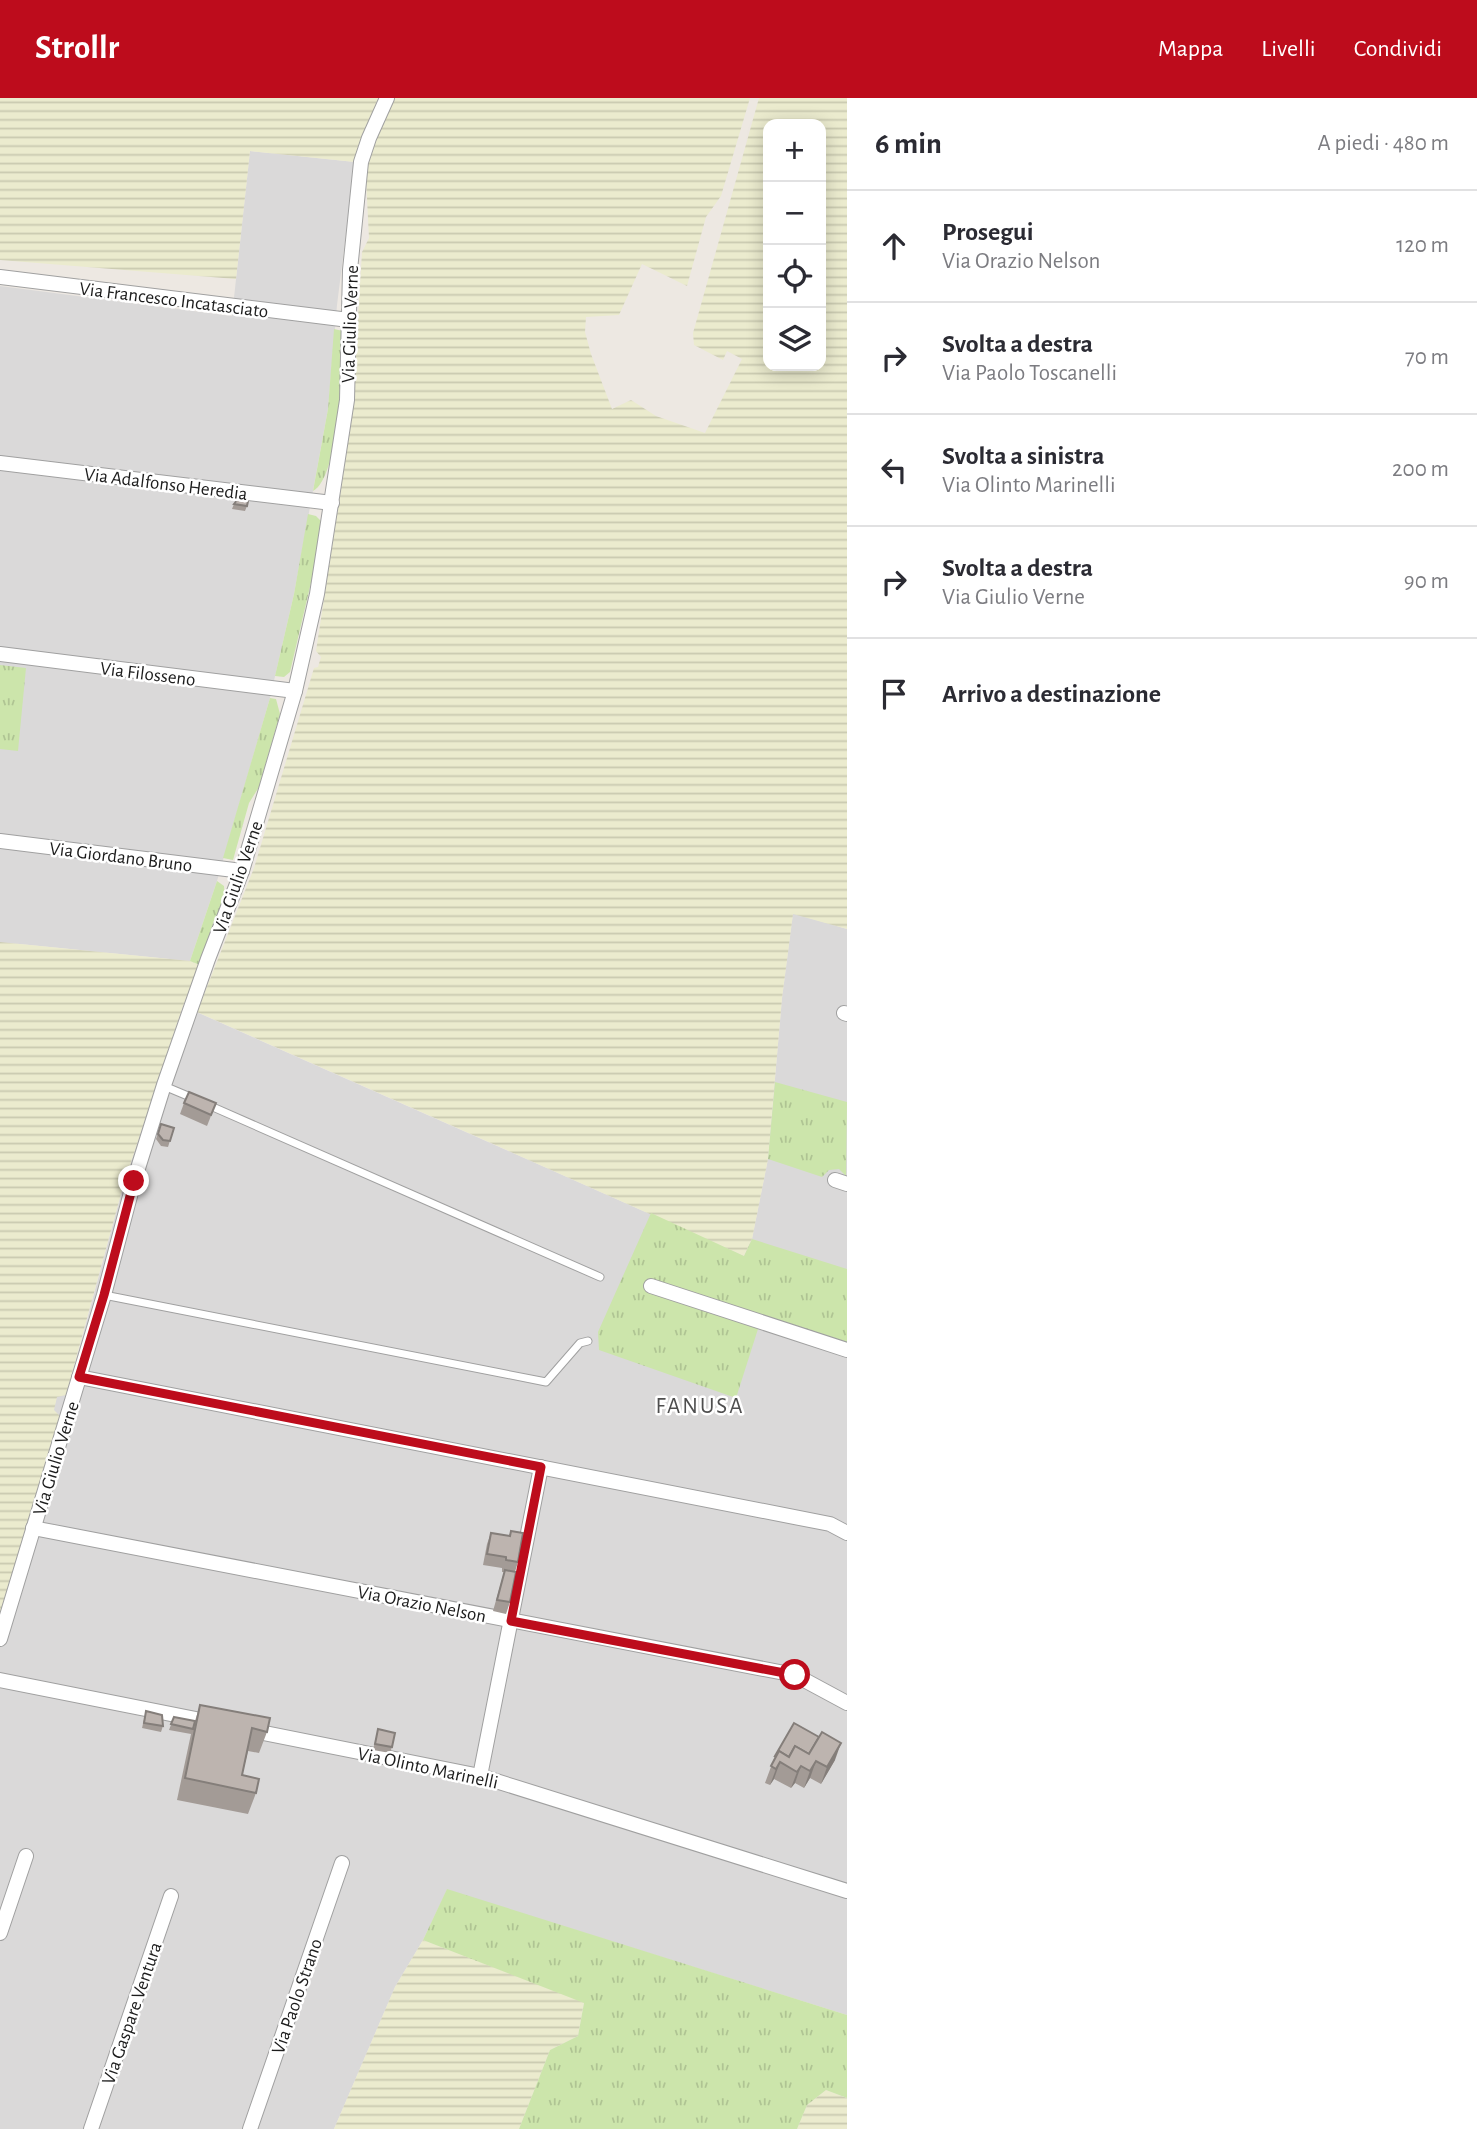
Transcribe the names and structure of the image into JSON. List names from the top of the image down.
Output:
{
  "streets": {
    "street": [
      "Via Francesco Incatasciato",
      "Via Giulio Verne",
      "Via Adalfonso Heredia",
      "Via Filosseno",
      "Via Giordano Bruno",
      "Via Orazio Nelson",
      "Via Olinto Marinelli",
      "Via Paolo Strano",
      "Via Gaspare Ventura"
    ]
  },
  "crossings": [
    ["Via Francesco Incatasciato", "Via Giulio Verne"],
    ["Via Giulio Verne", "Via Adalfonso Heredia"],
    ["Via Giulio Verne", "Via Filosseno"],
    ["Via Giulio Verne", "Via Giordano Bruno"],
    ["Via Giulio Verne", "Via Orazio Nelson"]
  ],
  "districts": ["FANUSA"],
  "page": {
    "header": "Strollr",
    "nav": ["Mappa", "Livelli", "Condividi"],
    "heading": ["6 min", "A piedi · 480 m"],
    "map_buttons": ["+", "−"],
    "list": [
      ["Prosegui", "Via Orazio Nelson", "120 m"],
      ["Svolta a destra", "Via Paolo Toscanelli", "70 m"],
      ["Svolta a sinistra", "Via Olinto Marinelli", "200 m"],
      ["Svolta a destra", "Via Giulio Verne", "90 m"],
      "Arrivo a destinazione"
    ]
  }
}
